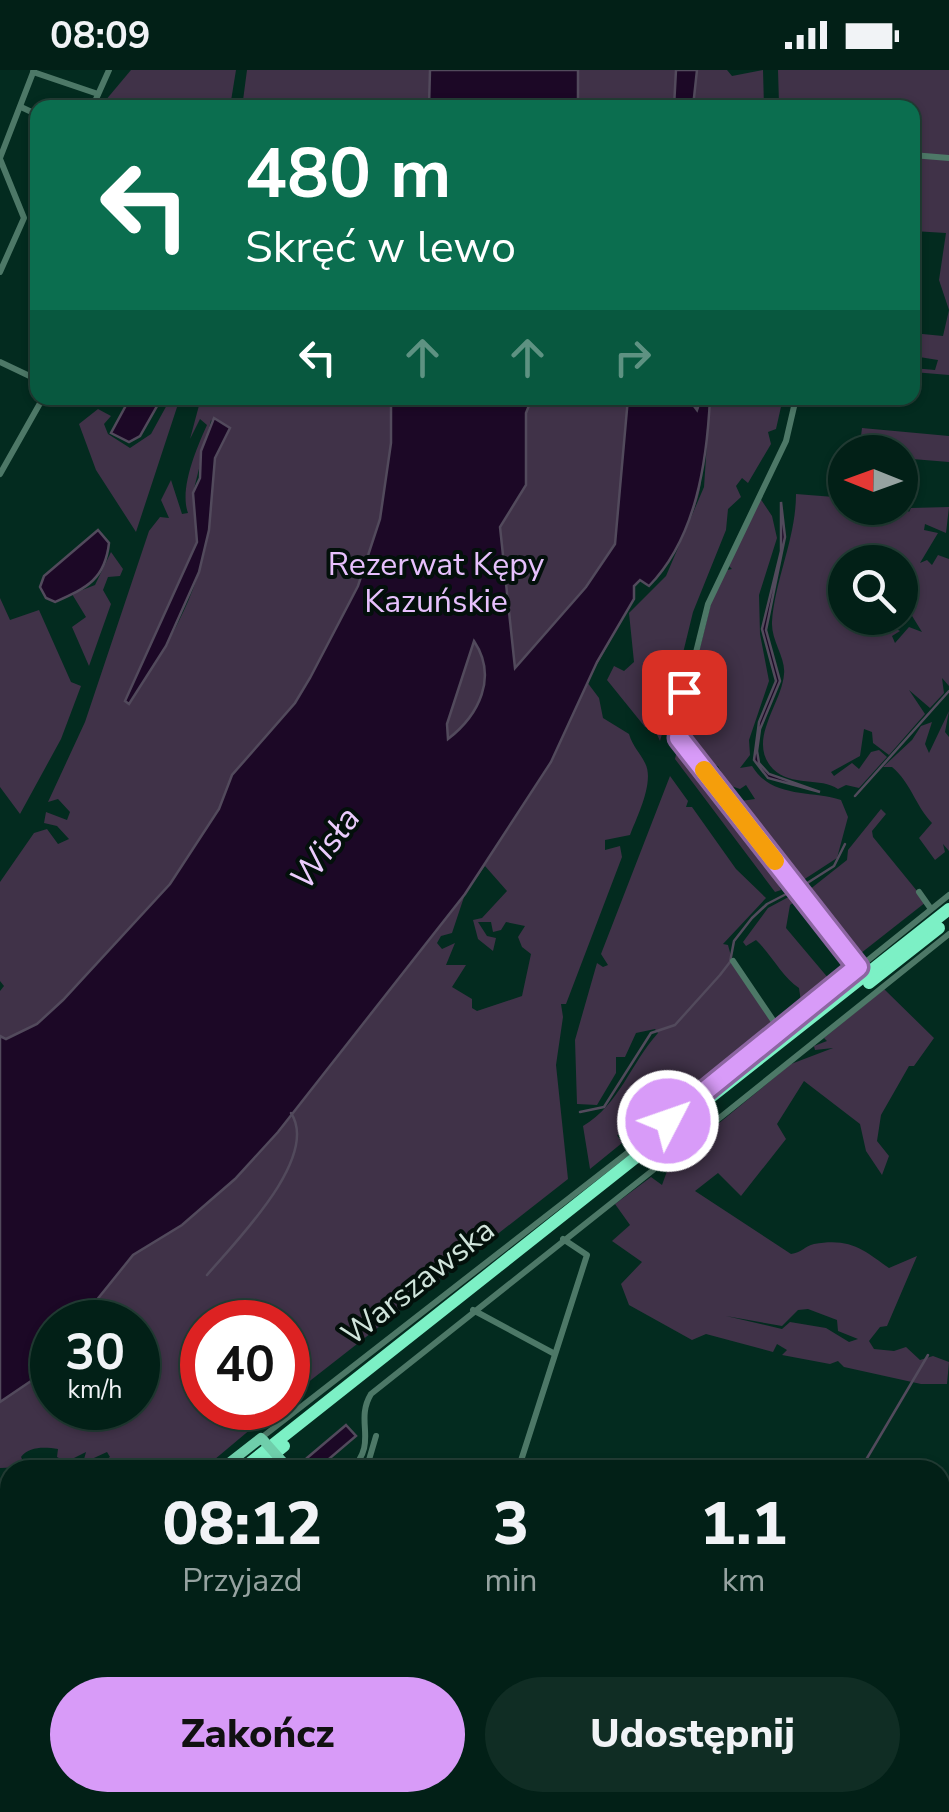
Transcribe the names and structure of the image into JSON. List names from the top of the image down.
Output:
{
  "streets": {
    "main road": ["Warszawska"]
  },
  "water": ["Wisła"],
  "parks": ["Rezerwat Kępy Kazuńskie"],
  "north": "left",
  "page": {
    "status": "08:09",
    "turn": ["480 m", "Skręć w lewo"],
    "speed": "30 km/h",
    "limit": "40",
    "eta": [
      "08:12",
      "Przyjazd",
      "3",
      "min",
      "1.1",
      "km"
    ],
    "buttons": ["Zakończ", "Udostępnij"]
  }
}
